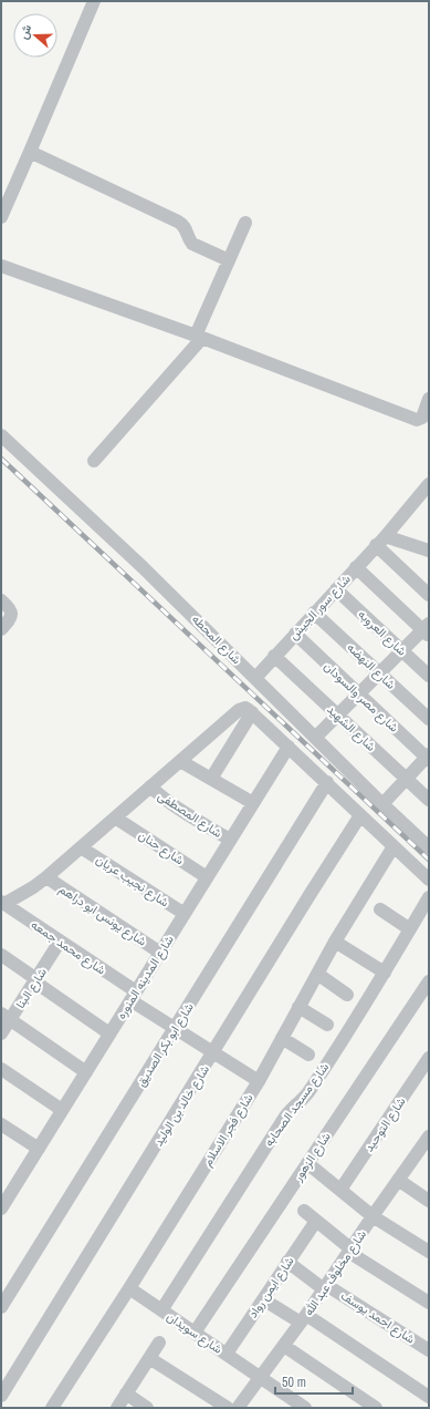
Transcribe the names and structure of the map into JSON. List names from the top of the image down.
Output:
{
  "streets": {
    "street": [
      "شارع سور الجيش",
      "شارع العروبه",
      "شارع المحطه",
      "شارع النهضه",
      "شارع مصر والسودان",
      "شارع الشهيد",
      "شارع المصطفى",
      "شارع حنان",
      "شارع نجيب عريان",
      "شارع يونس ابو دراهم",
      "شارع محمد جمعه",
      "شارع المدينه المنوره",
      "شارع البنا",
      "شارع ابو بكر الصديق",
      "شارع مسجد الصحابه",
      "شارع خالد بن الوليد",
      "شارع التوحيد",
      "شارع فجر الاسلام",
      "شارع الزهور",
      "شارع مخلوف عبد الله",
      "شارع ايمن رواد",
      "شارع احمد يوسف",
      "شارع سويدان"
    ]
  },
  "crossings": [
    ["شارع سور الجيش", "شارع العروبه"],
    ["شارع سور الجيش", "شارع المحطه"],
    ["شارع سور الجيش", "شارع النهضه"],
    ["شارع سور الجيش", "شارع مصر والسودان"],
    ["شارع سور الجيش", "شارع الشهيد"],
    ["شارع المصطفى", "شارع المدينه المنوره"],
    ["شارع حنان", "شارع المدينه المنوره"],
    ["شارع نجيب عريان", "شارع المدينه المنوره"],
    ["شارع يونس ابو دراهم", "شارع المدينه المنوره"],
    ["شارع محمد جمعه", "شارع المدينه المنوره"],
    ["شارع محمد جمعه", "شارع البنا"],
    ["شارع محمد جمعه", "شارع ابو بكر الصديق"],
    ["شارع محمد جمعه", "شارع خالد بن الوليد"],
    ["شارع محمد جمعه", "شارع فجر الاسلام"],
    ["شارع مسجد الصحابه", "شارع سويدان"],
    ["شارع فجر الاسلام", "شارع سويدان"],
    ["شارع الزهور", "شارع سويدان"],
    ["شارع مخلوف عبد الله", "شارع احمد يوسف"],
    ["شارع مخلوف عبد الله", "شارع سويدان"],
    ["شارع ايمن رواد", "شارع احمد يوسف"],
    ["شارع ايمن رواد", "شارع سويدان"]
  ],
  "scale_bar": "50 m",
  "north": "left"
}
